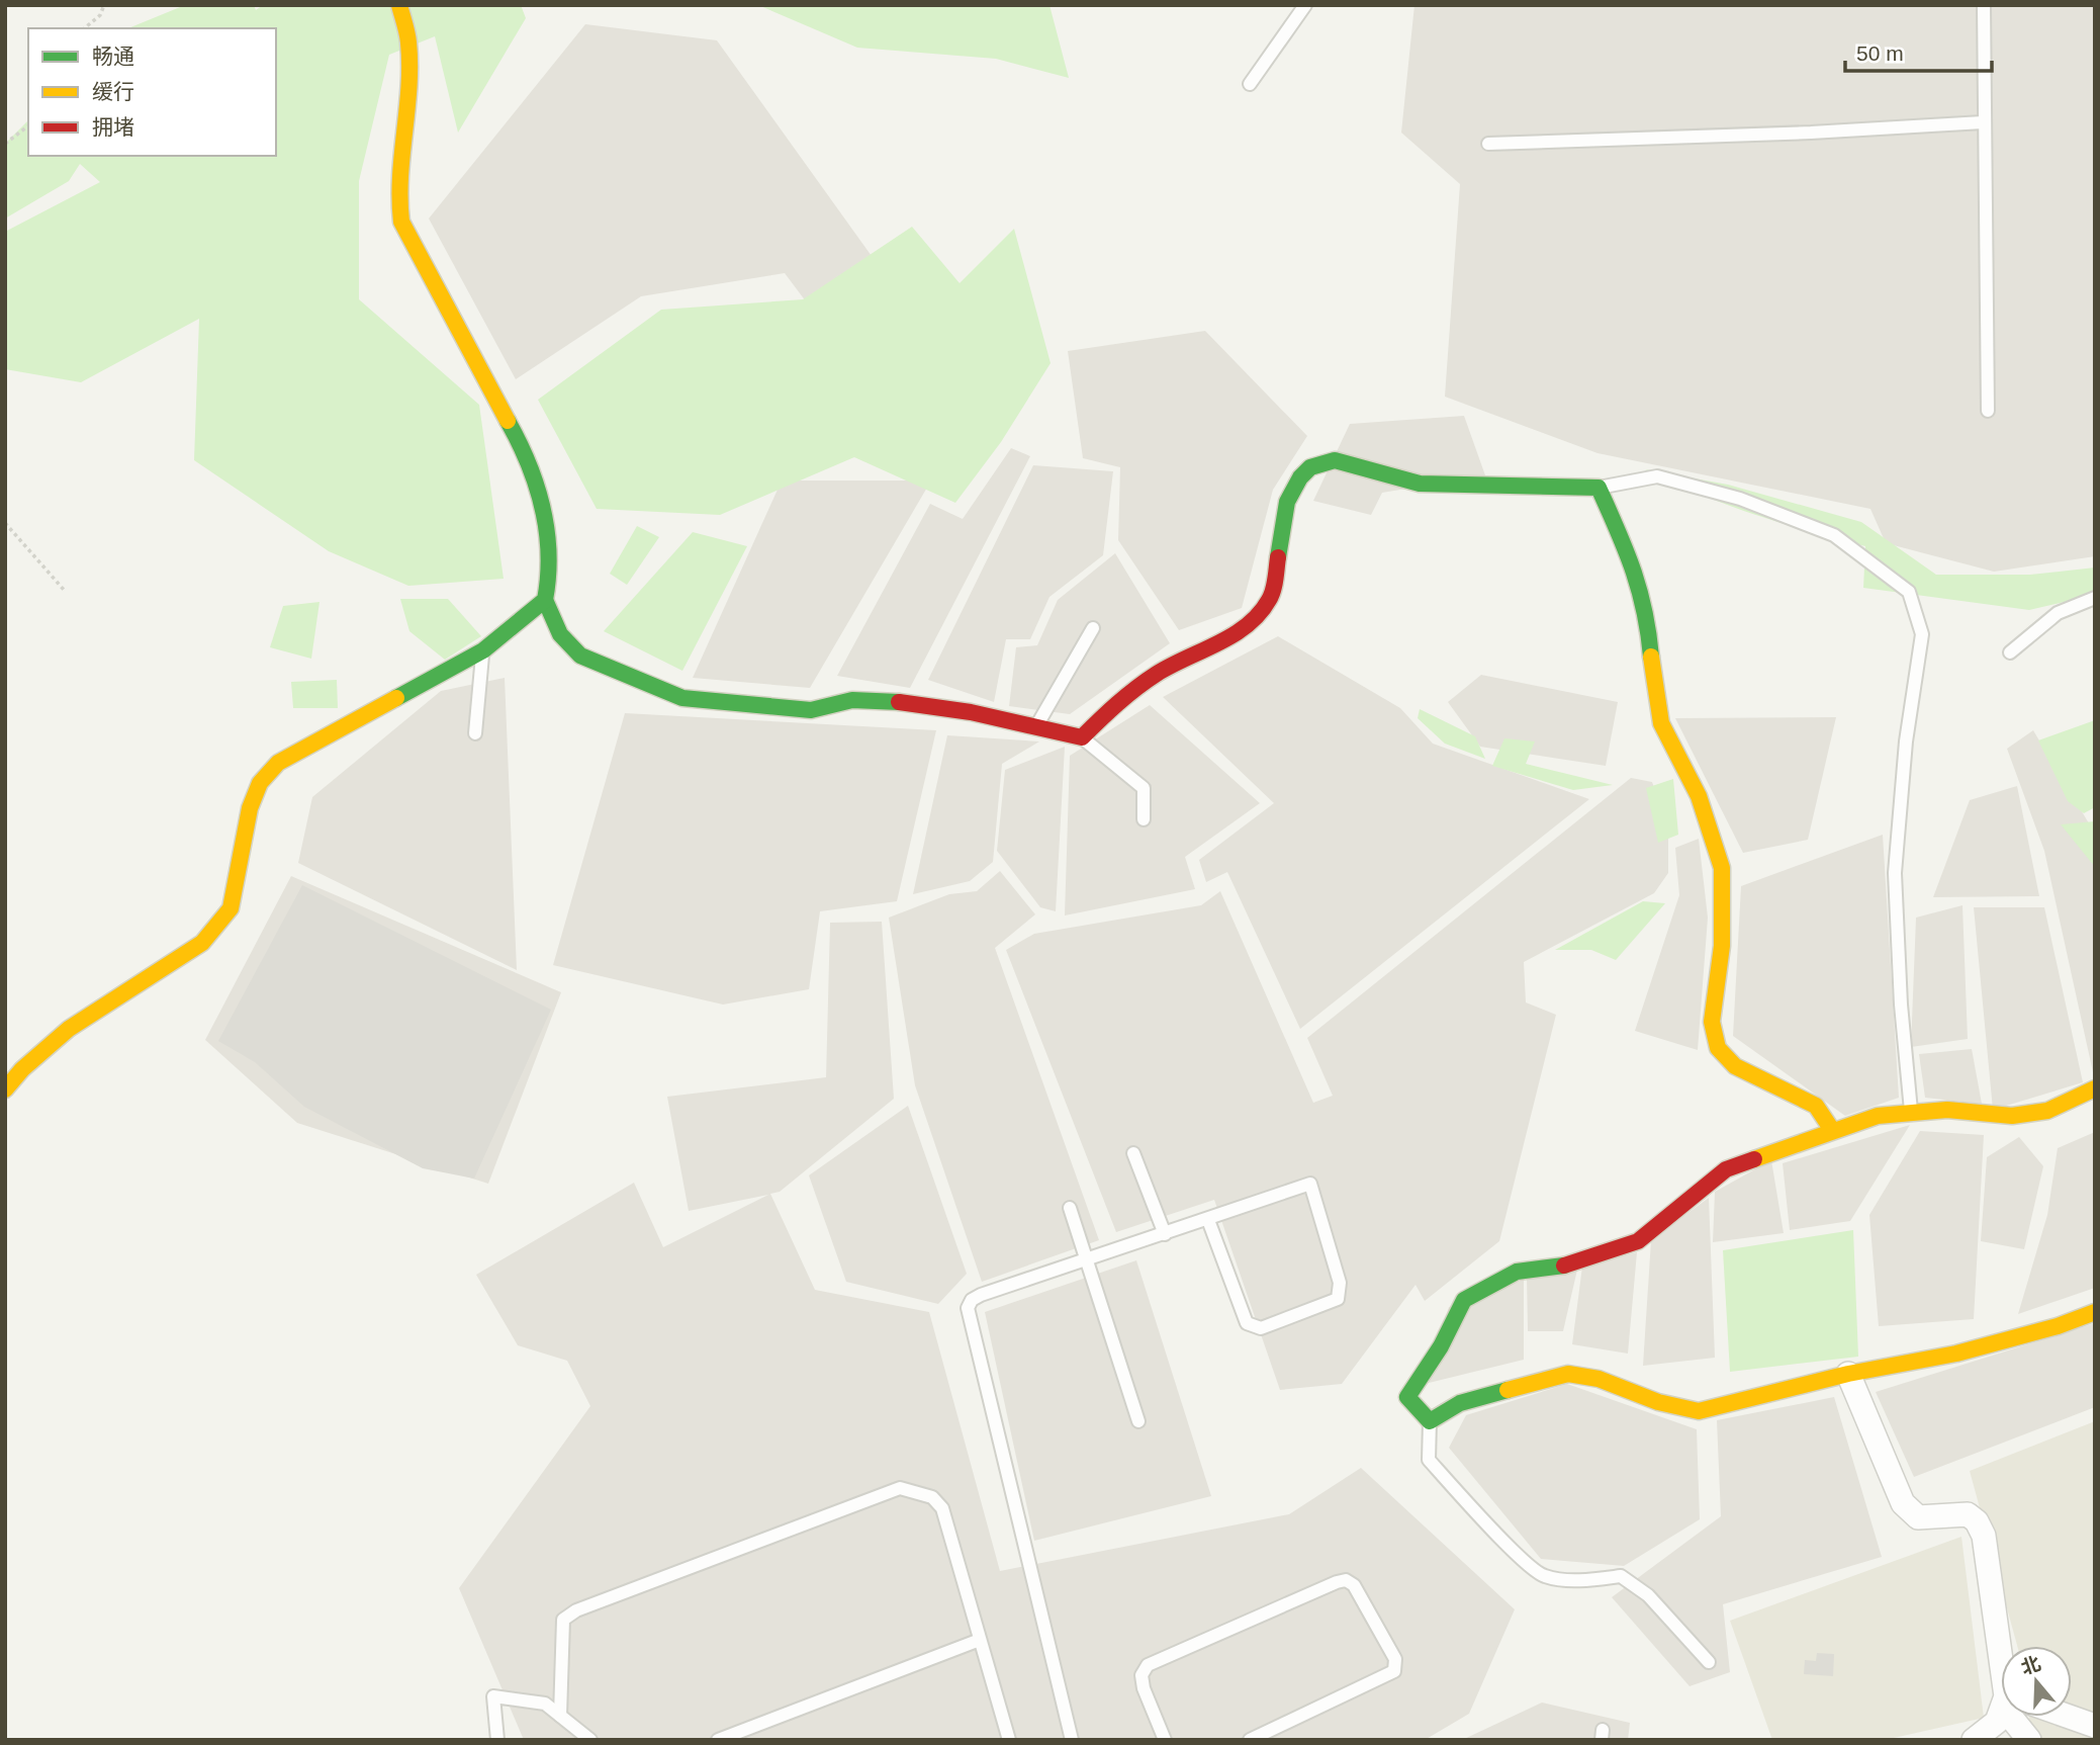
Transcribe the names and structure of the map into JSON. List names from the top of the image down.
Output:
{
  "legend": ["畅通", "缓行", "拥堵"],
  "scale_bar": "50 m",
  "north": "top"
}
